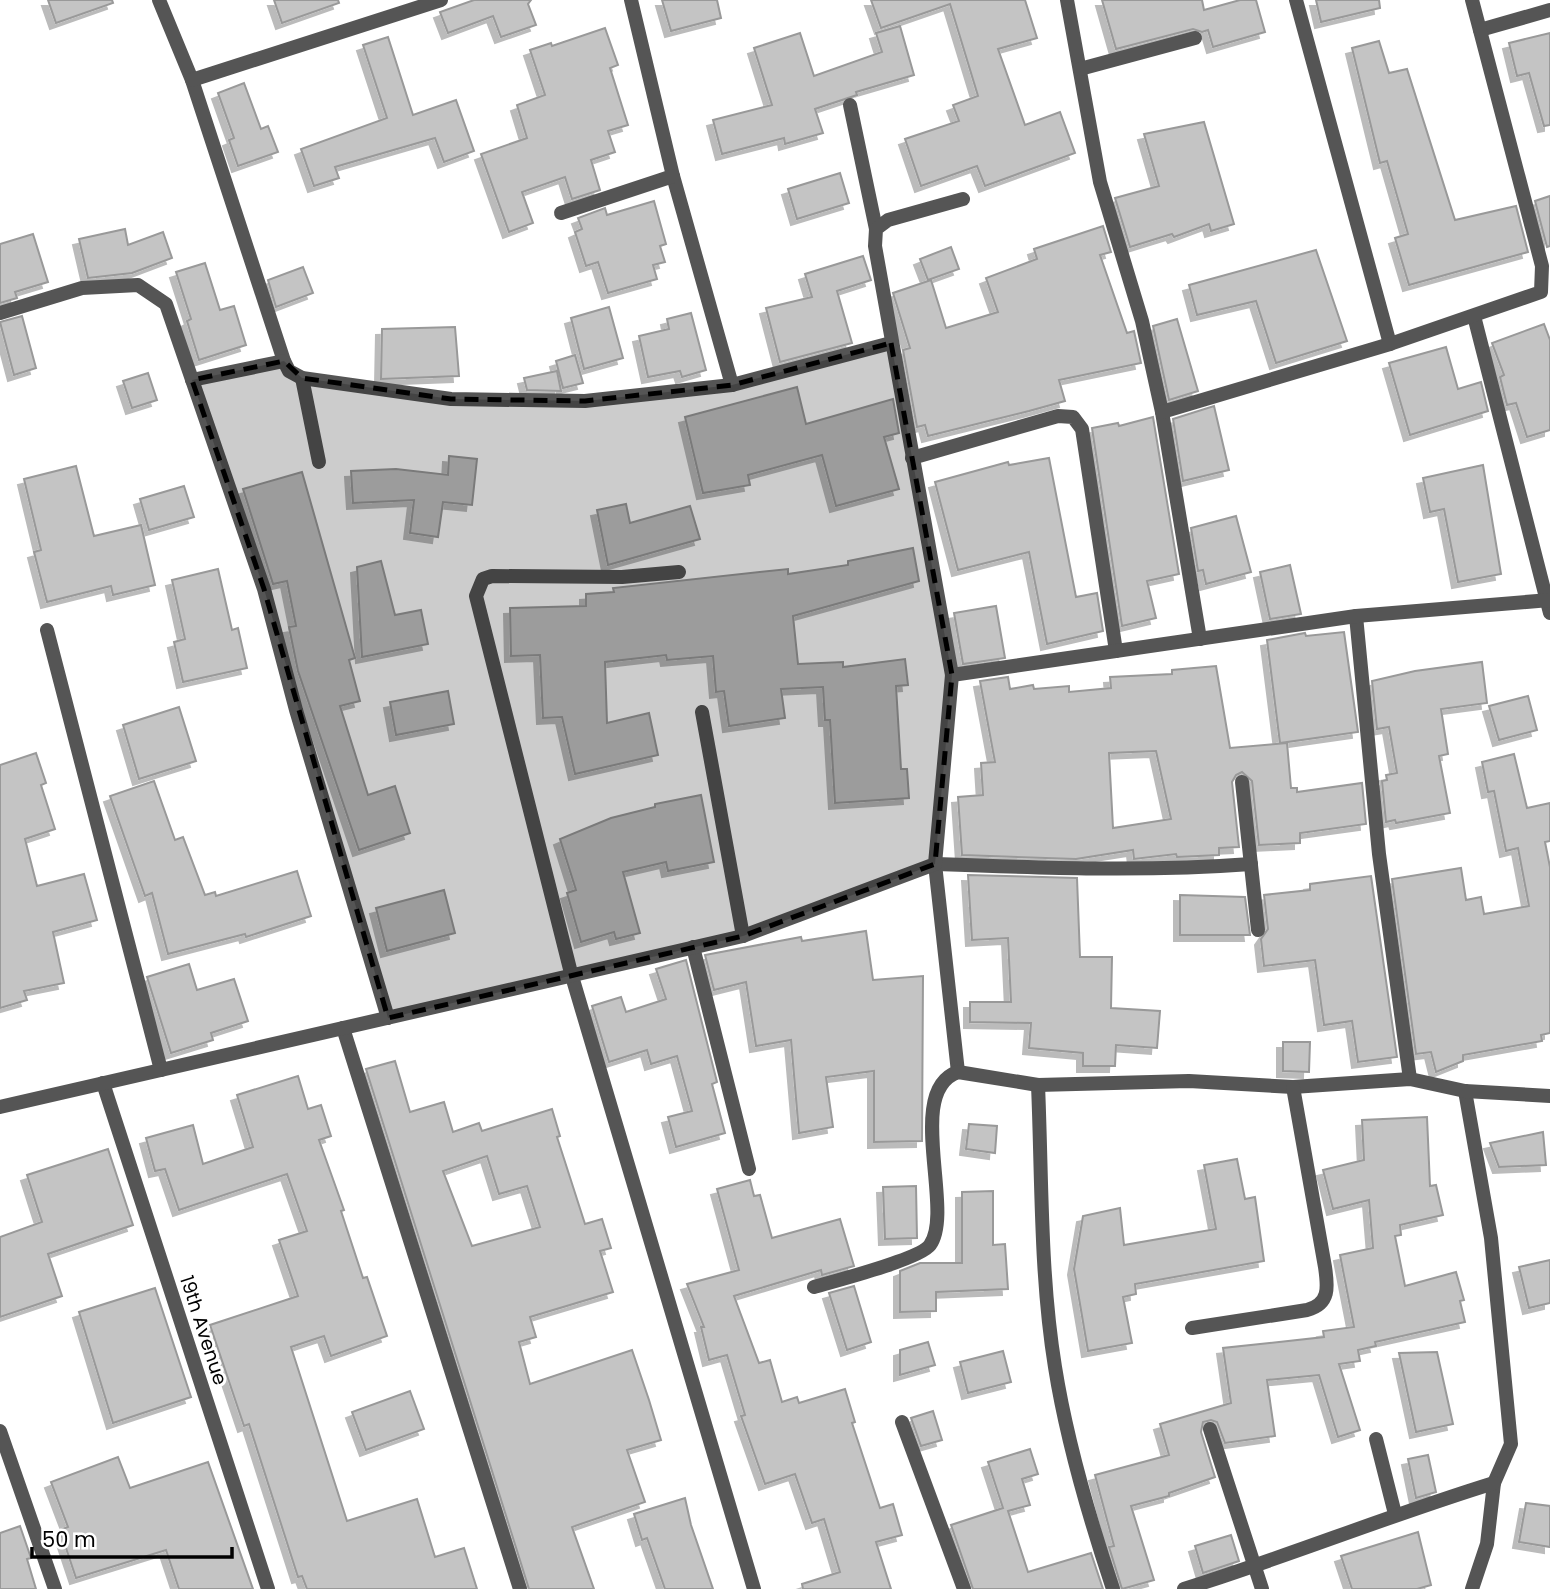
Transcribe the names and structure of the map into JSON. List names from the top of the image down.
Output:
{
  "streets": {
    "street": ["19th Avenue"]
  },
  "scale_bar": "50 m"
}
